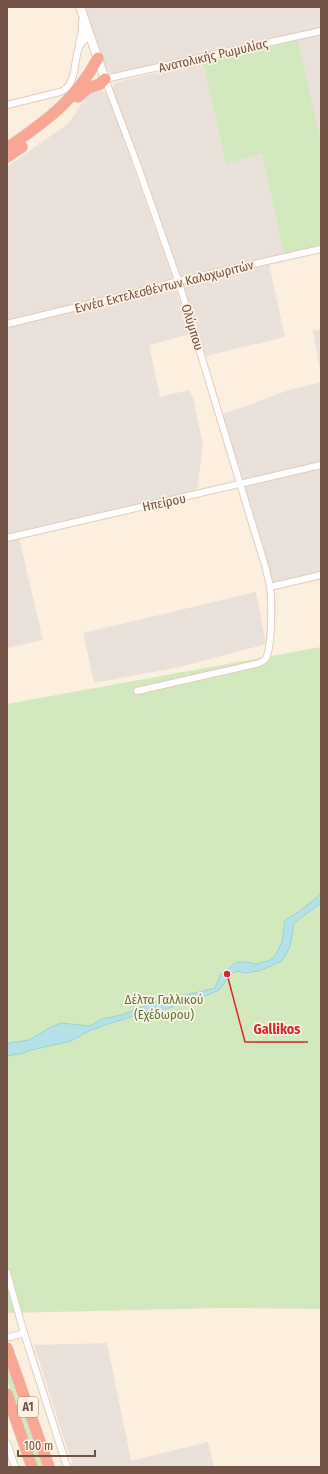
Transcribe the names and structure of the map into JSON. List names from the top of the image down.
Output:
{
  "streets": {
    "highway": ["Α1"],
    "street": [
      "Ανατολικής Ρωμυλίας",
      "Εννέα Εκτελεσθέντων Καλοχωριτών",
      "Ολύμπου",
      "Ηπείρου"
    ]
  },
  "crossings": [
    ["Ανατολικής Ρωμυλίας", "Ολύμπου"],
    ["Εννέα Εκτελεσθέντων Καλοχωριτών", "Ολύμπου"],
    ["Ολύμπου", "Ηπείρου"]
  ],
  "parks": ["Δέλτα Γαλλικού (Εχέδωρου)"],
  "places": ["Gallikos"],
  "scale_bar": "100 m"
}
